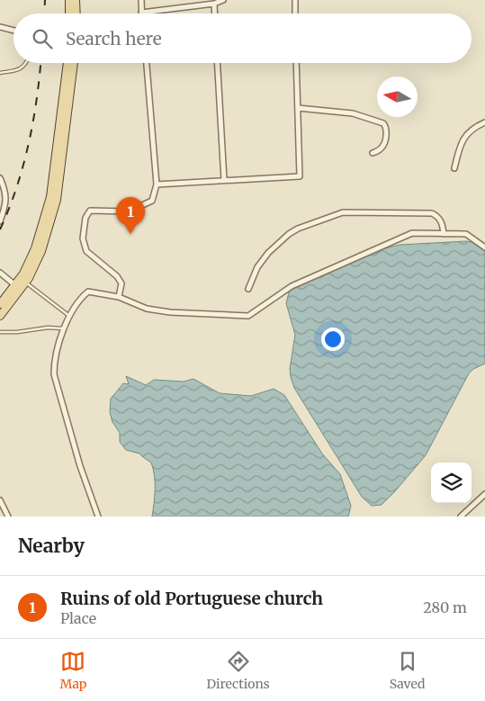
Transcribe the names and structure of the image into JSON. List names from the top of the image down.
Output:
{
  "north": "left",
  "page": {
    "search": "Search here",
    "pins": "1",
    "heading": "Nearby",
    "list": [
      {
        "mark": "1",
        "name": "Ruins of old Portuguese church",
        "note": "Place",
        "value": "280 m"
      }
    ],
    "nav": ["Map", "Directions", "Saved"]
  }
}
